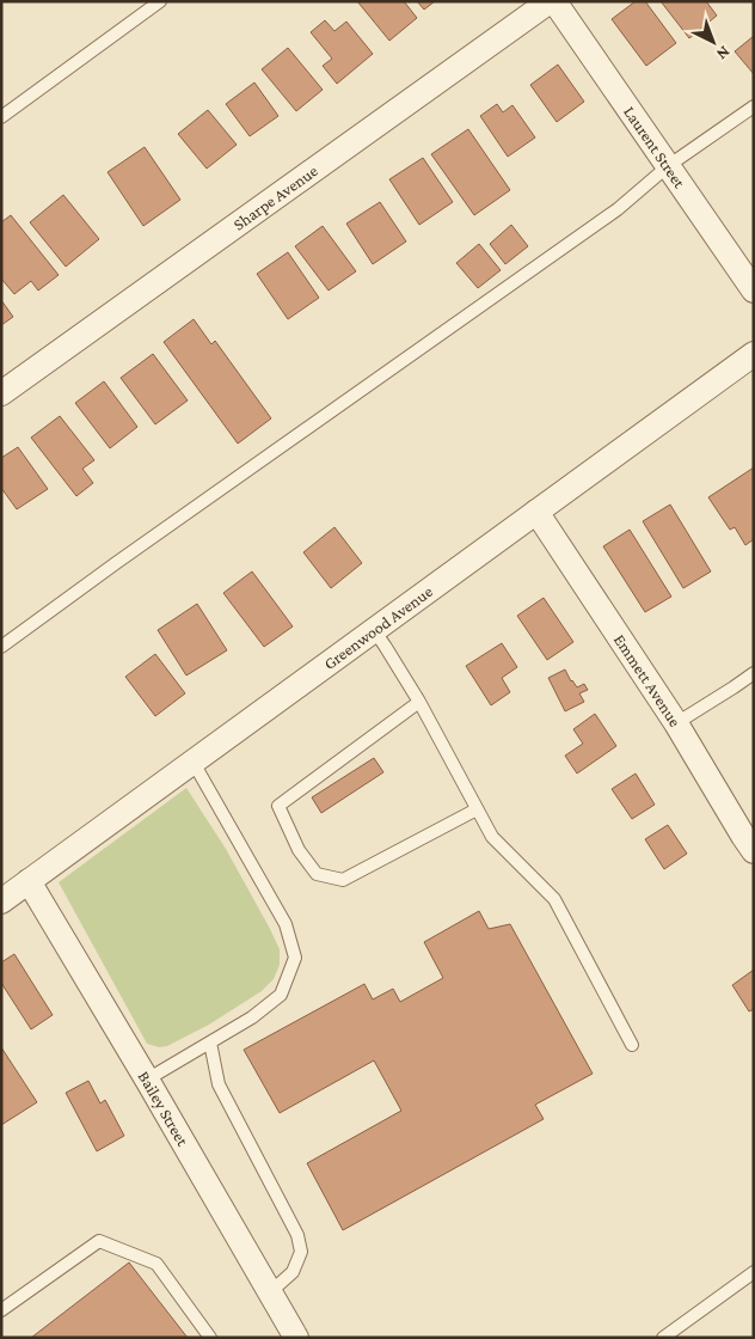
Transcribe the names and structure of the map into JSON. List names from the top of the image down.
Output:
{
  "streets": {
    "street": [
      "Laurent Street",
      "Sharpe Avenue",
      "Greenwood Avenue",
      "Emmett Avenue",
      "Bailey Street"
    ]
  },
  "crossings": [
    ["Greenwood Avenue", "Emmett Avenue"],
    ["Greenwood Avenue", "Bailey Street"]
  ],
  "north": "bottom right"
}
